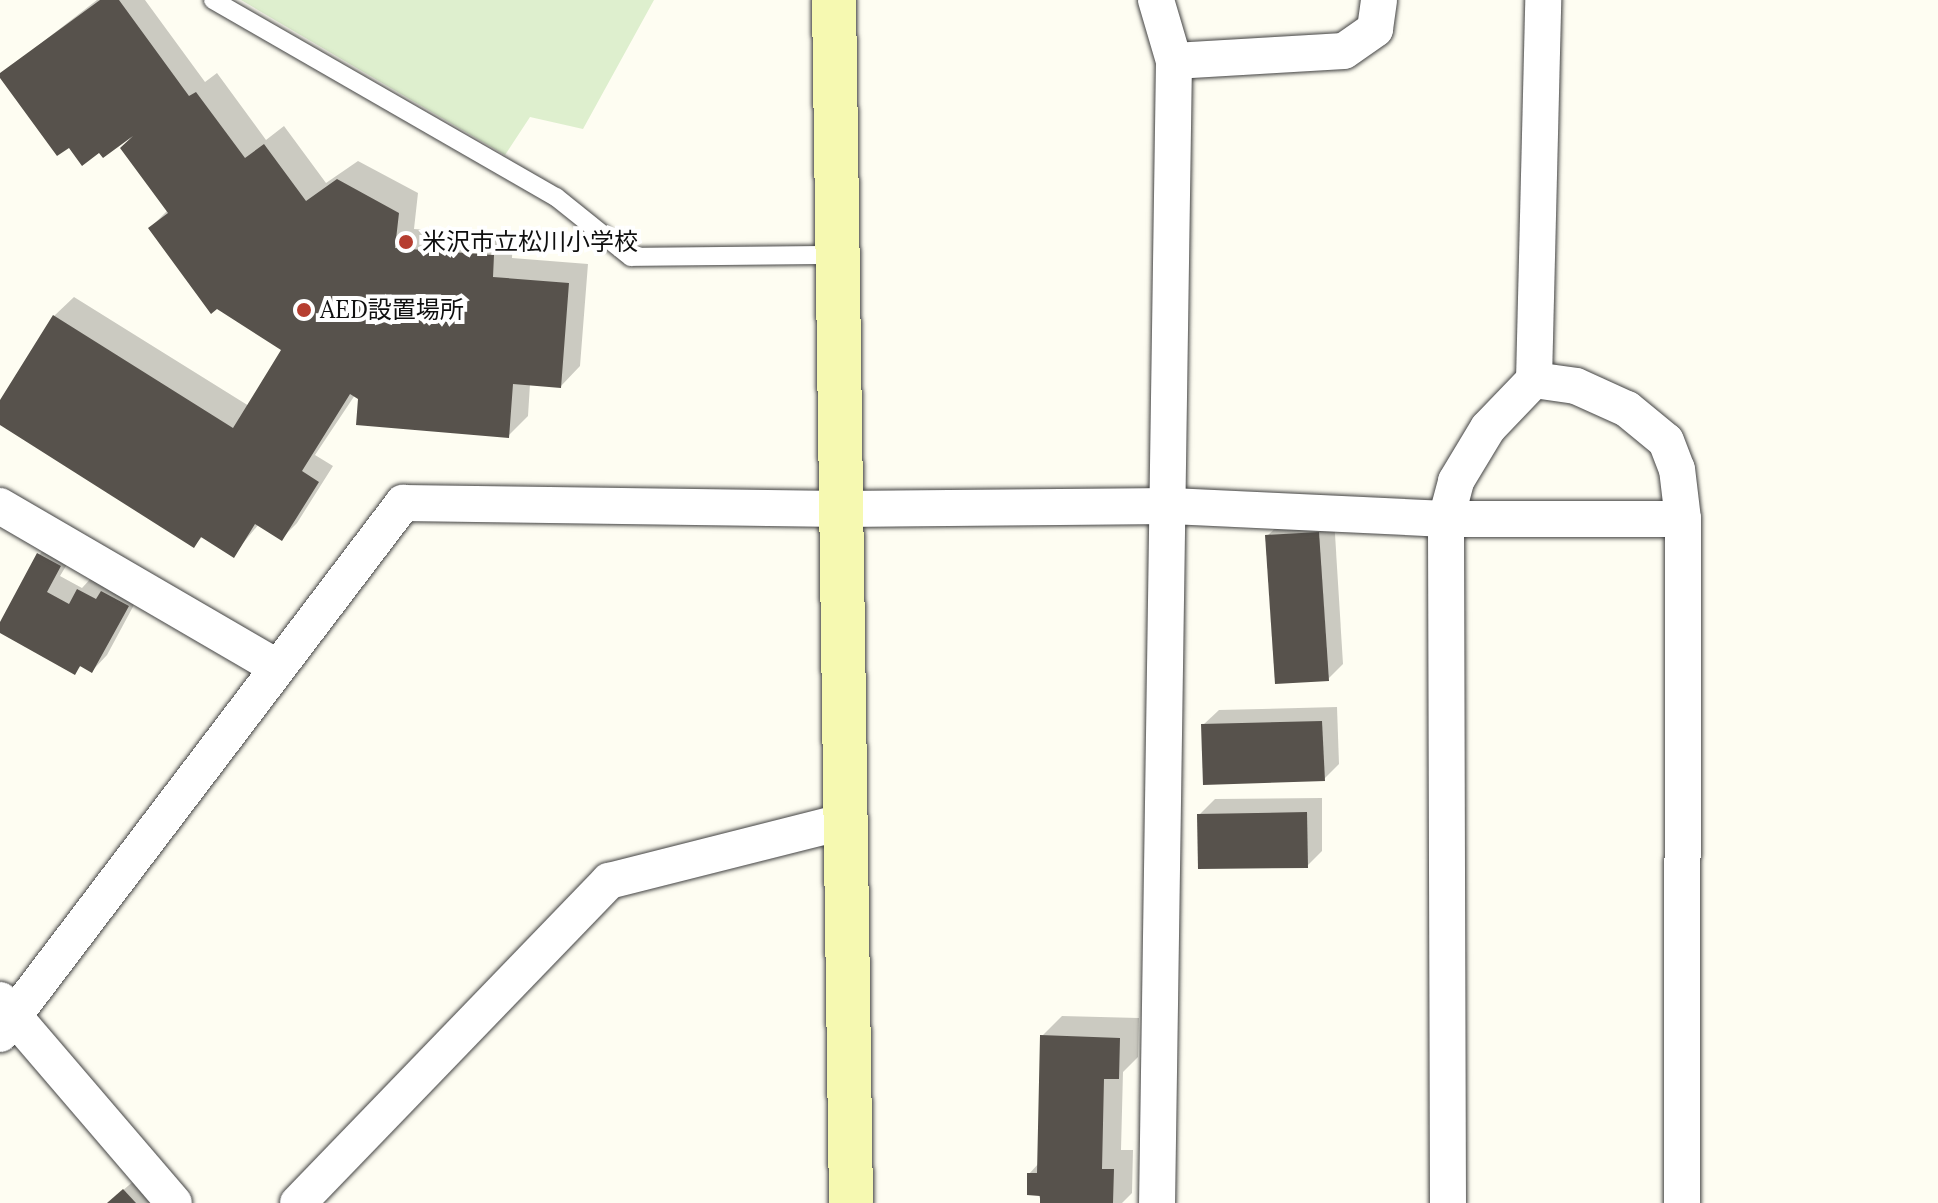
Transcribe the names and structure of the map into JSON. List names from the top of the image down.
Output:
{
  "places": ["米沢市立松川小学校", "AED設置場所"]
}
